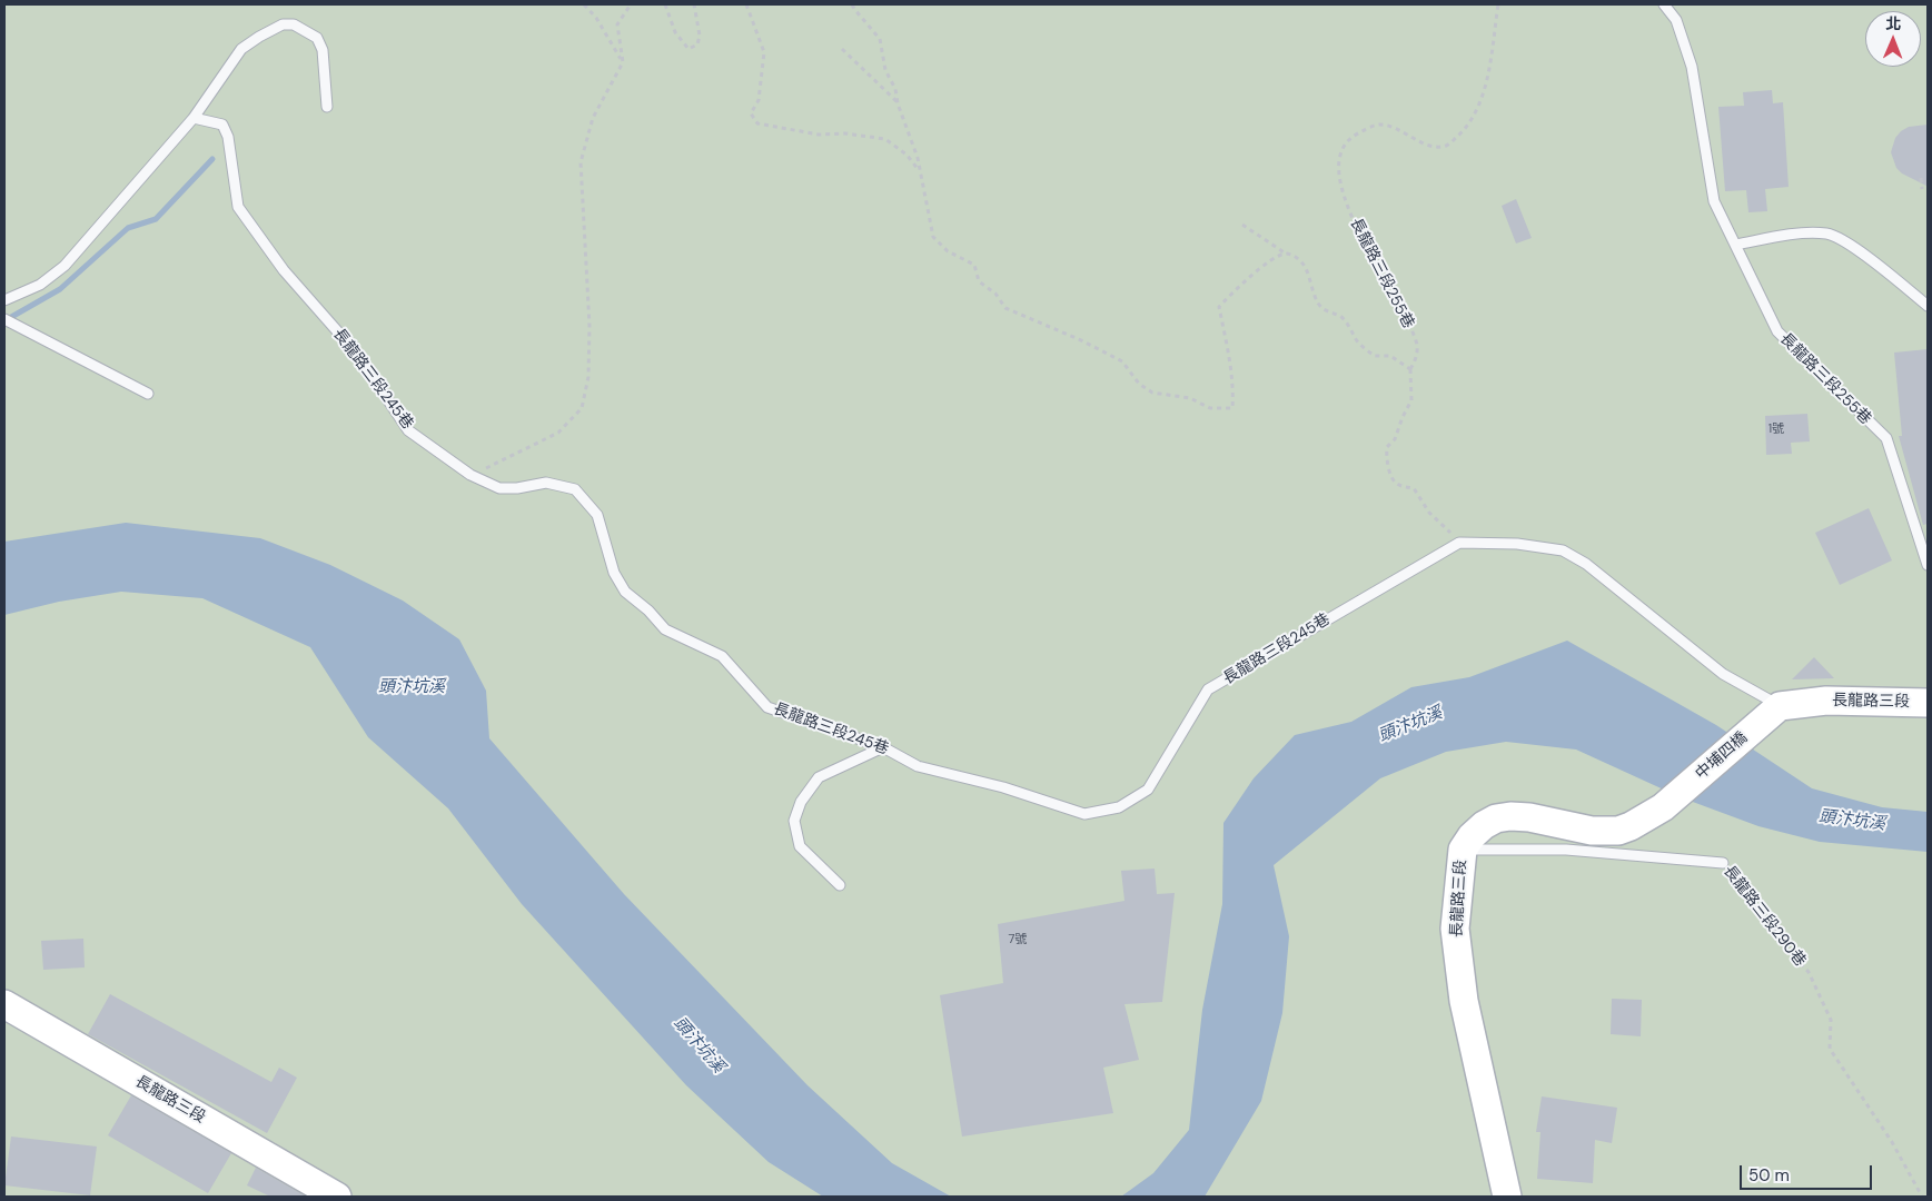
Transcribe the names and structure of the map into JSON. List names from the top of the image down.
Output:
{
  "streets": {
    "main road": ["長龍路三段", "中埔四橋"],
    "lane": ["長龍路三段255巷", "長龍路三段245巷", "長龍路三段290巷"]
  },
  "crossings": [
    ["長龍路三段255巷", "長龍路三段245巷"],
    ["長龍路三段", "中埔四橋"],
    ["長龍路三段", "長龍路三段290巷"]
  ],
  "water": ["頭汴坑溪"],
  "house_numbers": ["1號", "7號"],
  "scale_bar": "50 m",
  "north": "top"
}
